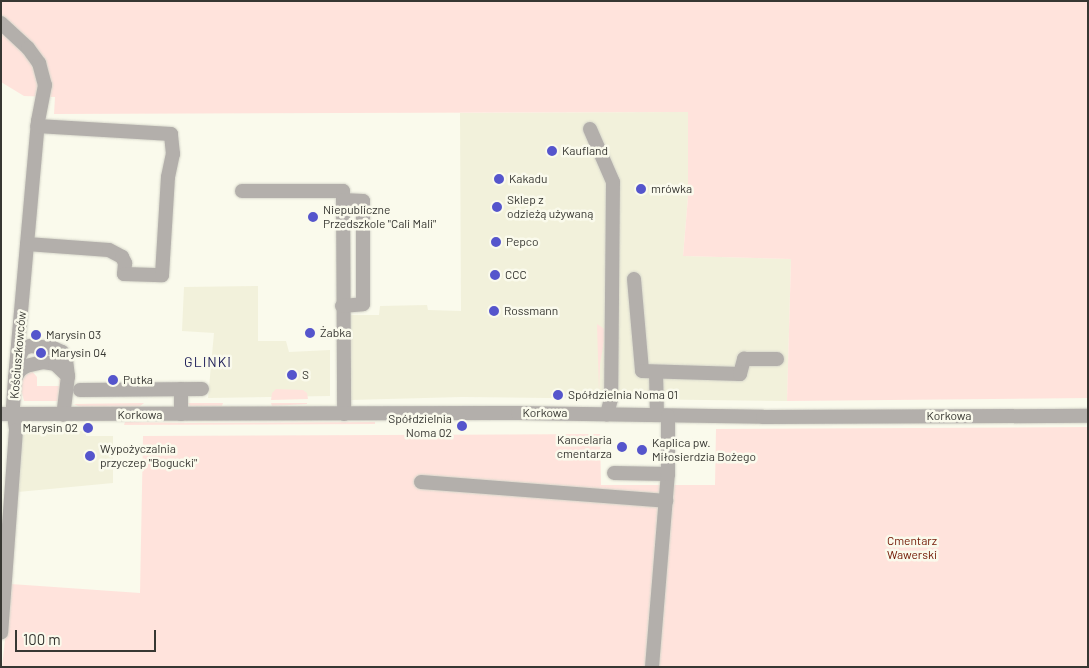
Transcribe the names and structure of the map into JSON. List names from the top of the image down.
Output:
{
  "streets": {
    "street": ["Kościuszkowców", "Korkowa"]
  },
  "crossings": [
    ["Kościuszkowców", "Korkowa"]
  ],
  "districts": ["GLINKI"],
  "parks": ["Cmentarz Wawerski"],
  "places": [
    "Kaufland",
    "Kakadu",
    "mrówka",
    "Sklep z odzieżą używaną",
    "Niepubliczne Przedszkole \"Cali Mali\"",
    "Pepco",
    "CCC",
    "Rossmann",
    "Żabka",
    "Marysin 03",
    "Marysin 04",
    "S",
    "Putka",
    "Spółdzielnia Noma 01",
    "Spółdzielnia Noma 02",
    "Marysin 02",
    "Kancelaria cmentarza",
    "Kaplica pw. Miłosierdzia Bożego",
    "Wypożyczalnia przyczep \"Bogucki\""
  ],
  "scale_bar": "100 m"
}
